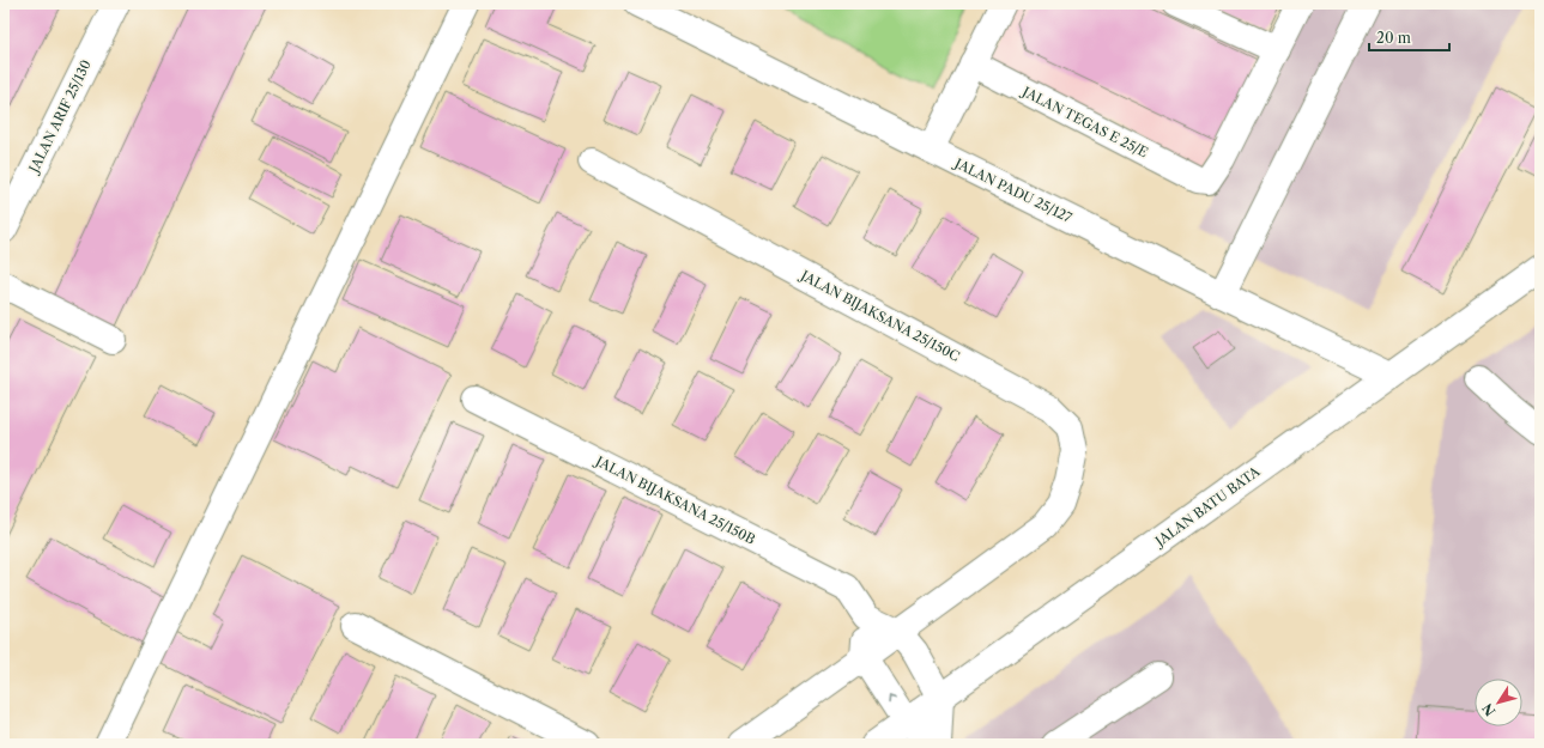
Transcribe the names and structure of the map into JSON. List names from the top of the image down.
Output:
{
  "streets": {
    "street": [
      "JALAN ARIF 25/130",
      "JALAN TEGAS E 25/E",
      "JALAN PADU 25/127",
      "JALAN BIJAKSANA 25/150C",
      "JALAN BIJAKSANA 25/150B",
      "JALAN BATU BATA"
    ]
  },
  "crossings": [
    ["JALAN PADU 25/127", "JALAN BATU BATA"]
  ],
  "scale_bar": "20 m",
  "north": "bottom left"
}
